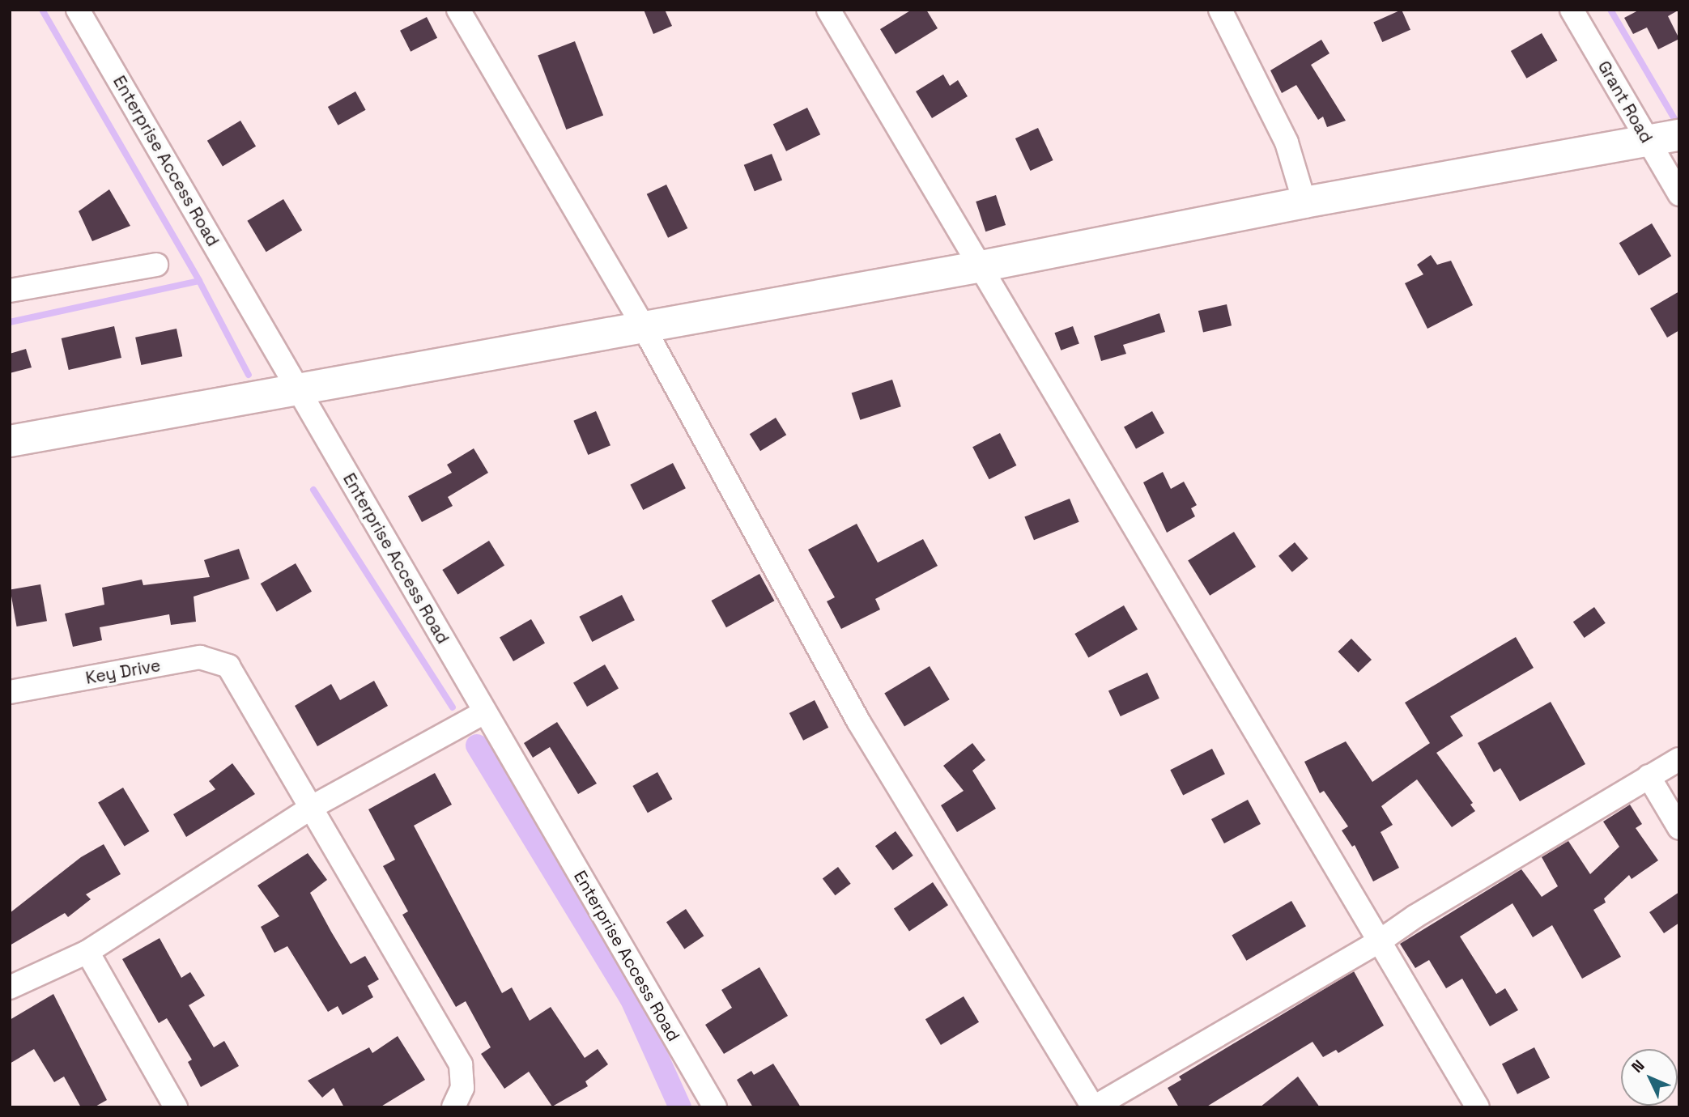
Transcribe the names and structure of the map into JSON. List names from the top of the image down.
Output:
{
  "streets": {
    "street": ["Grant Road", "Enterprise Access Road", "Key Drive"]
  },
  "north": "top left"
}
